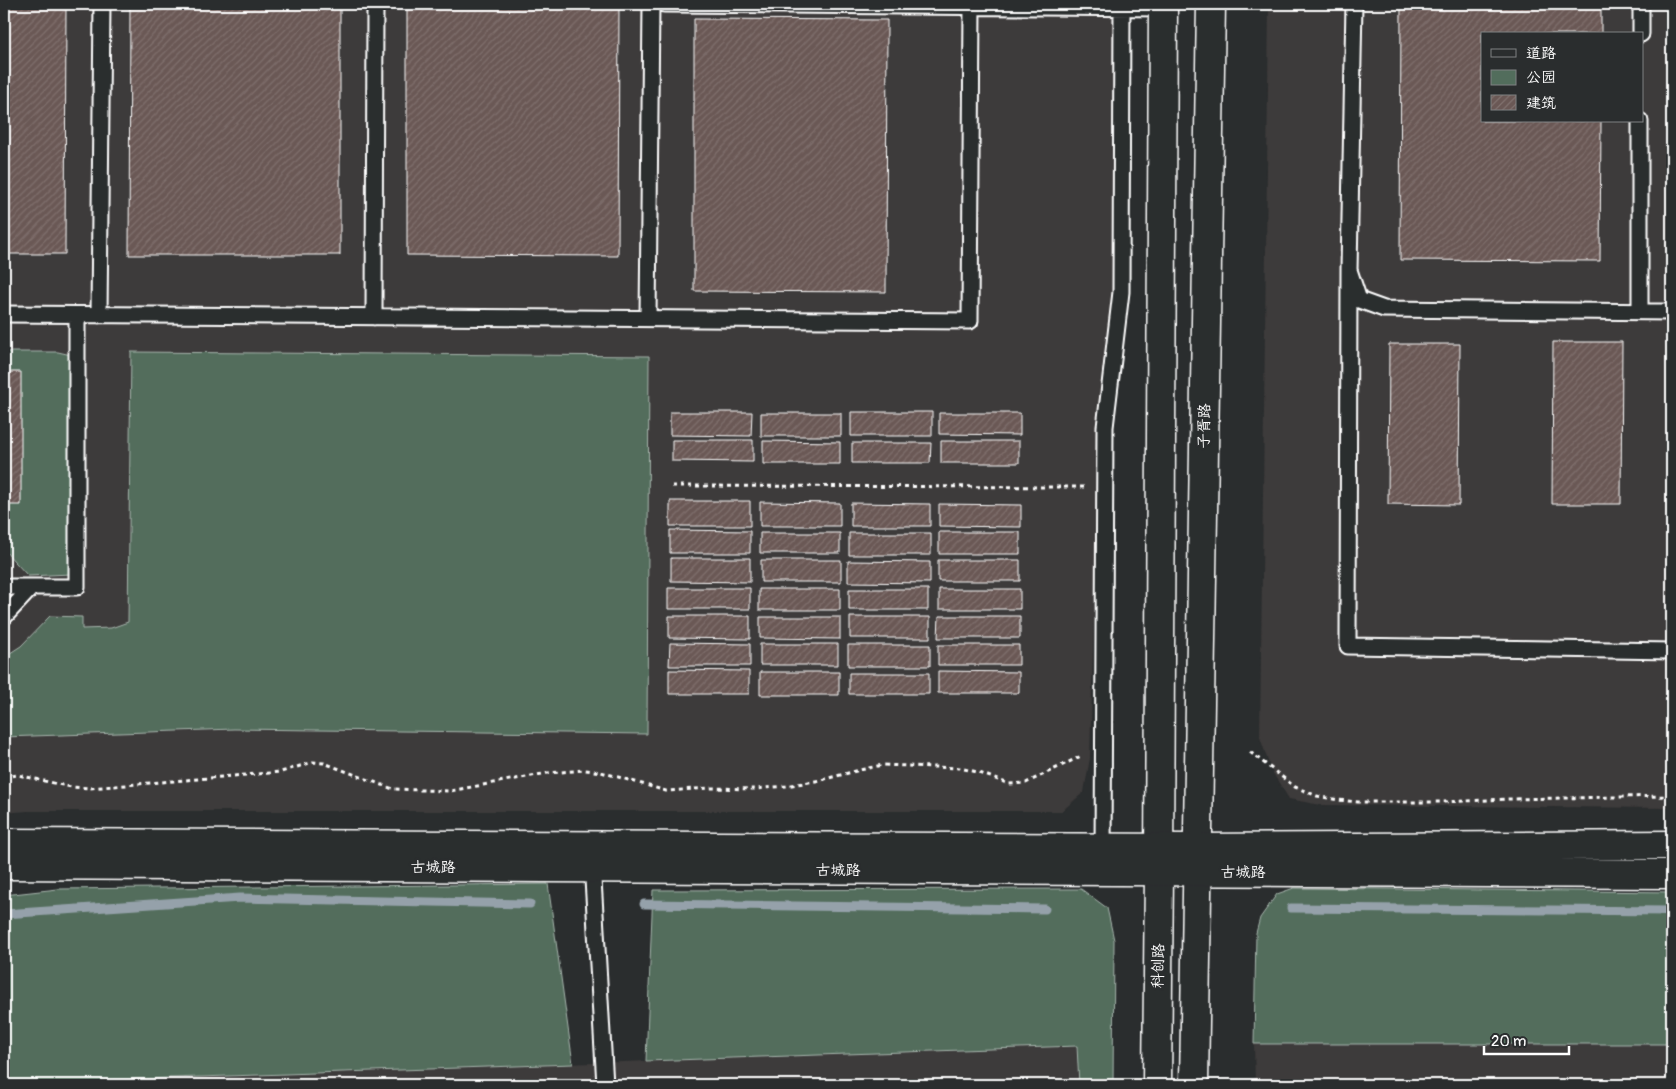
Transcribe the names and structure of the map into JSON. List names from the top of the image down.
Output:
{
  "streets": {
    "main road": ["子胥路", "古城路", "科创路"]
  },
  "crossings": [
    ["子胥路", "古城路"],
    ["古城路", "科创路"]
  ],
  "legend": ["道路", "公园", "建筑"],
  "scale_bar": "20 m"
}
